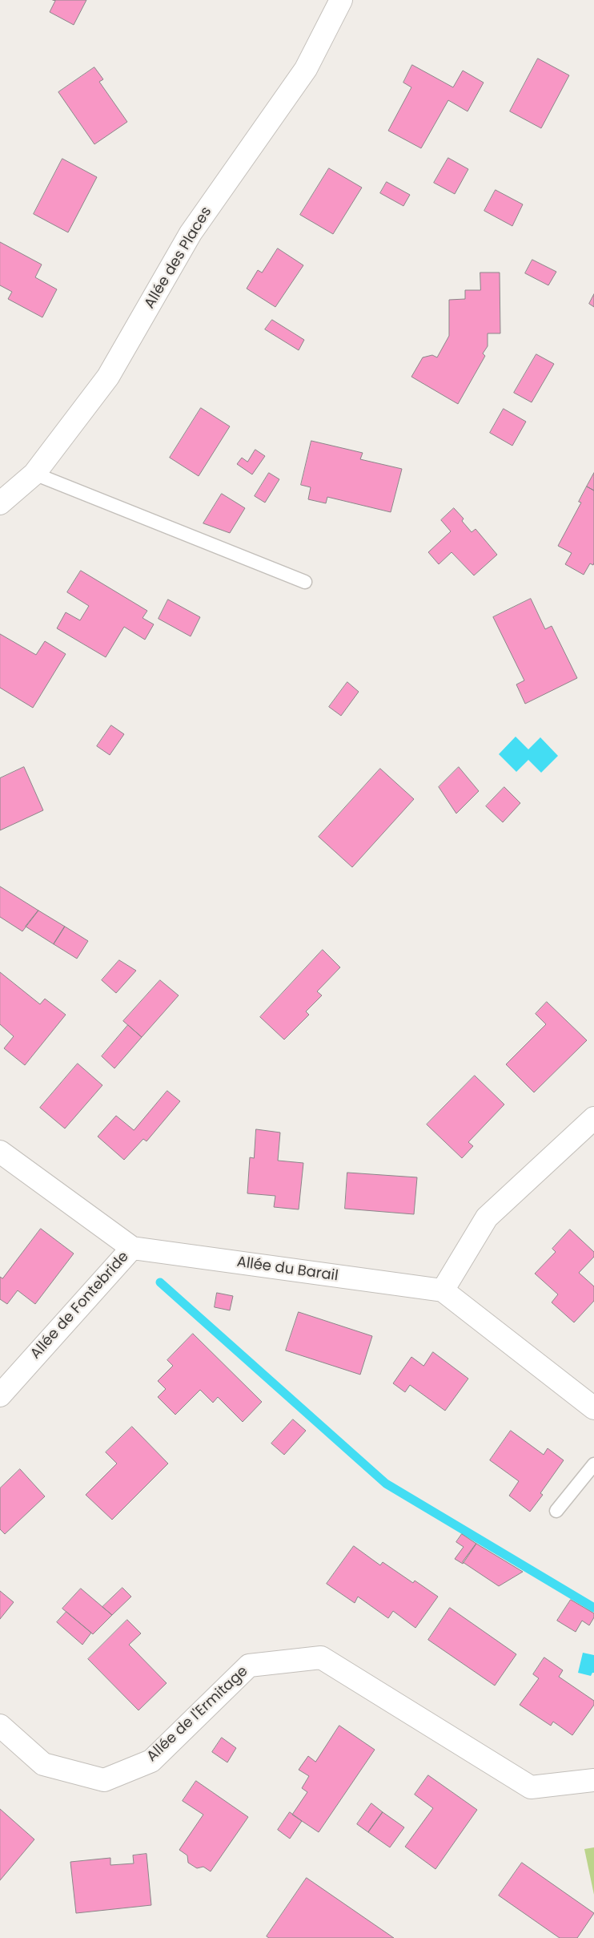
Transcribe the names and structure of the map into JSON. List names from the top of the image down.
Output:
{
  "streets": {
    "street": [
      "Allée des Places",
      "Allée du Barail",
      "Allée de Fontebride",
      "Allée de l'Ermitage"
    ]
  },
  "crossings": [
    ["Allée du Barail", "Allée de Fontebride"]
  ]
}
